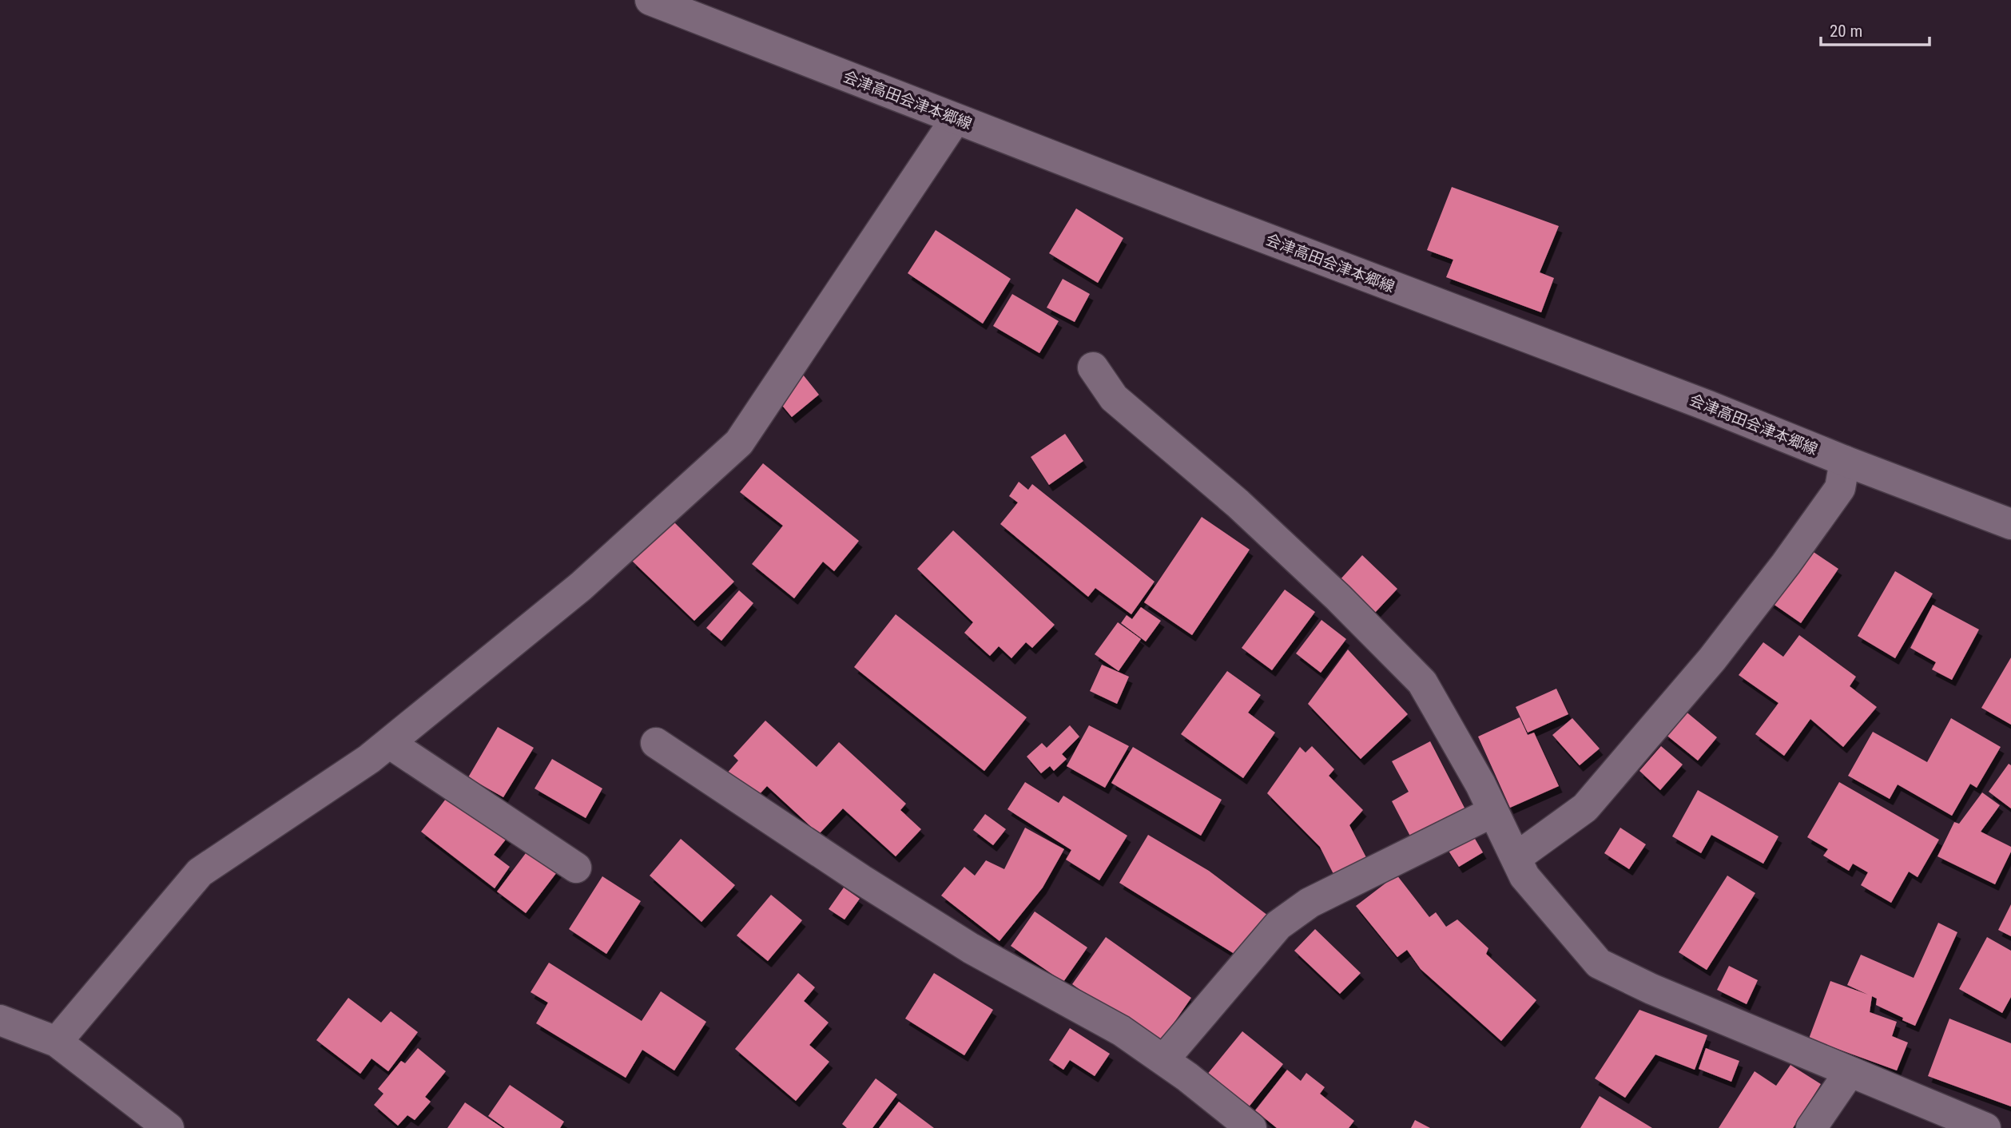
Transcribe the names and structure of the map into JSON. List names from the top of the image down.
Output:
{
  "streets": {
    "street": ["会津高田会津本郷線"]
  },
  "scale_bar": "20 m"
}
